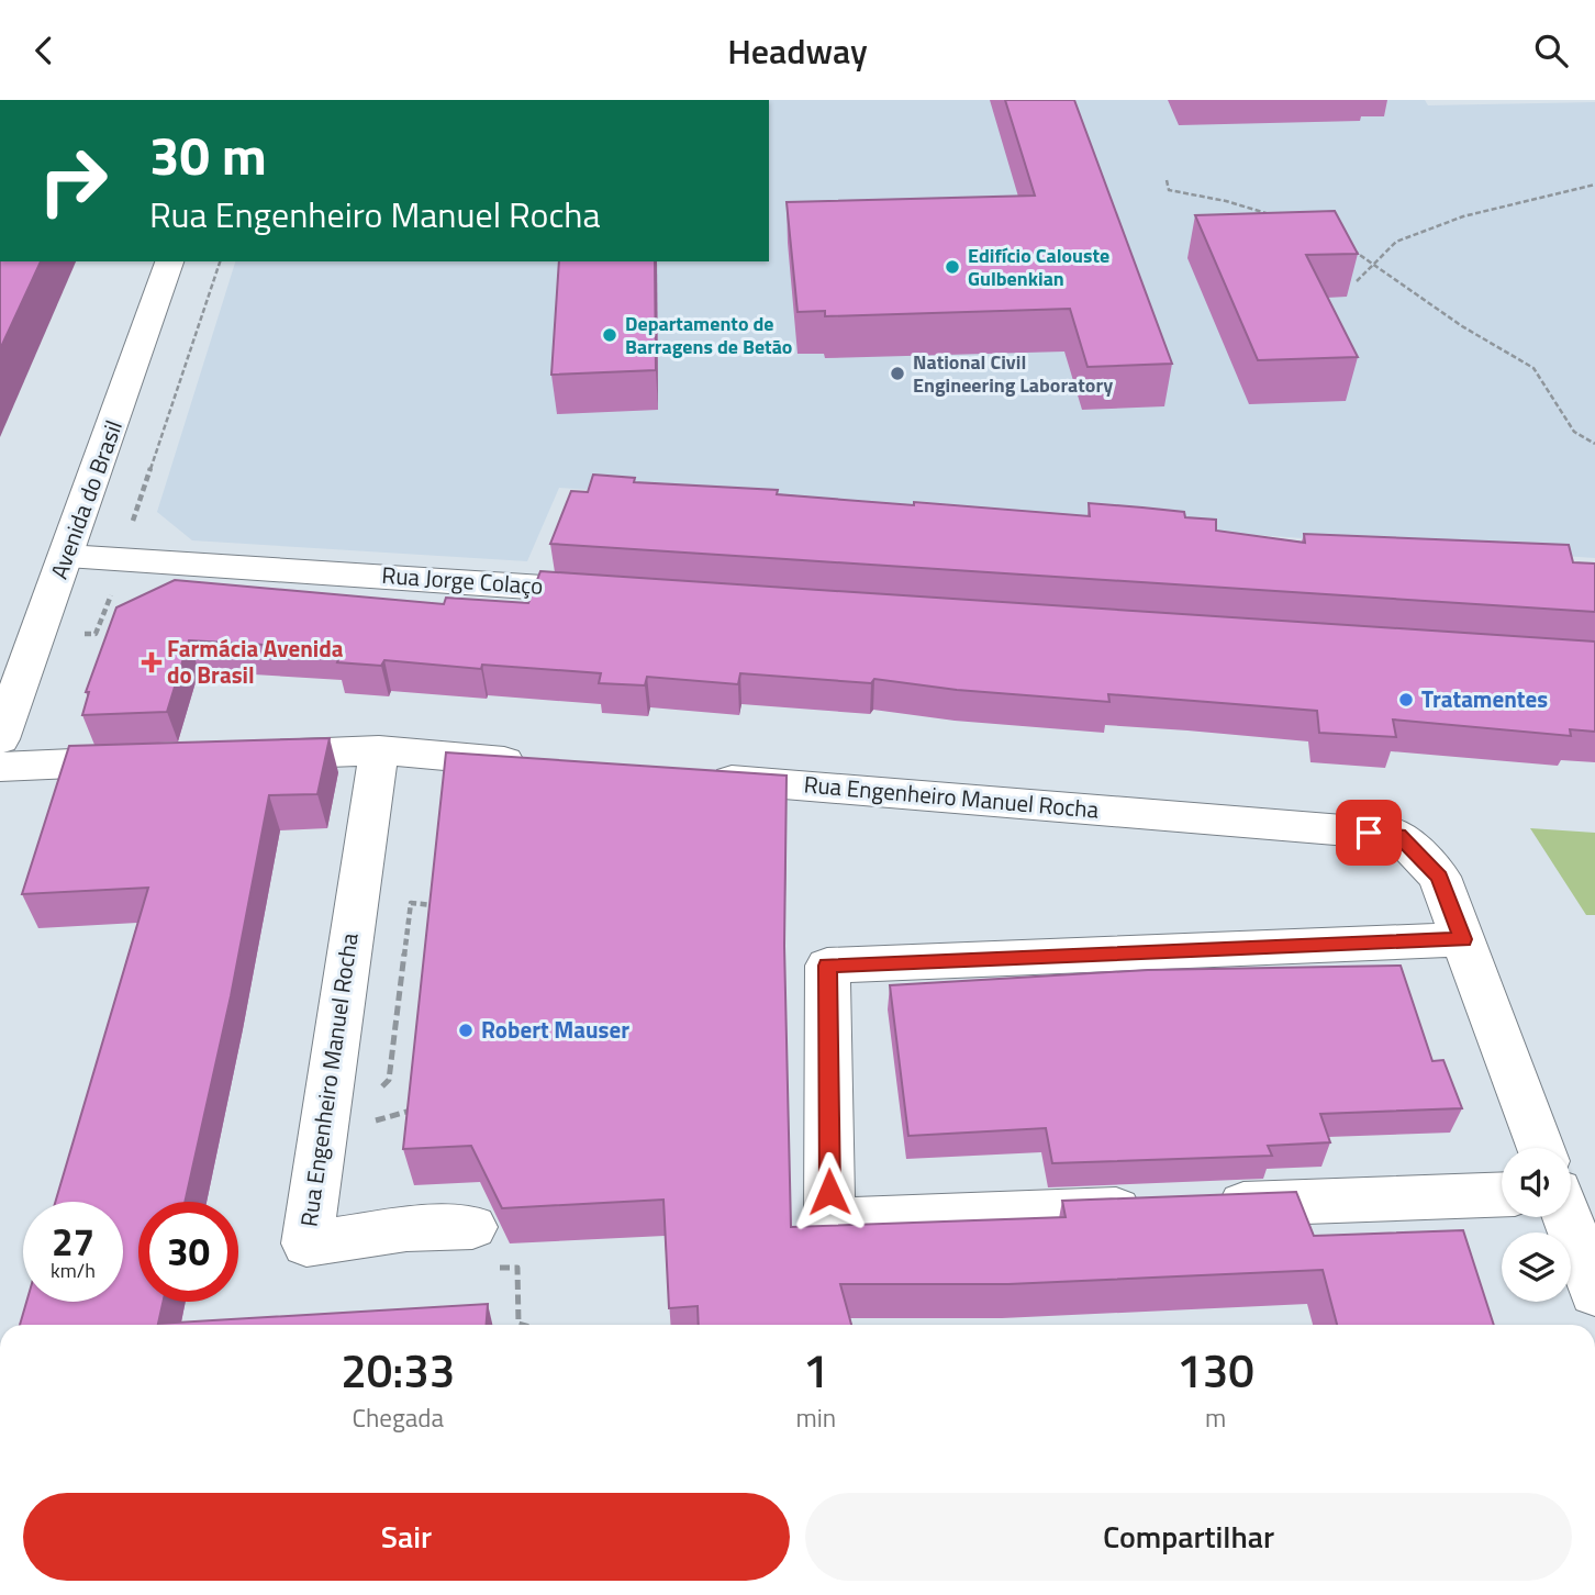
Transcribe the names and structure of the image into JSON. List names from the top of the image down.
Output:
{
  "streets": {
    "street": ["Avenida do Brasil", "Rua Jorge Colaço", "Rua Engenheiro Manuel Rocha"]
  },
  "crossings": [
    ["Avenida do Brasil", "Rua Jorge Colaço"]
  ],
  "places": {
    "other": [
      "Edifício Calouste Gulbenkian",
      "Departamento de Barragens de Betão",
      "National Civil Engineering Laboratory",
      "Tratamentes",
      "Robert Mauser"
    ],
    "health": ["Farmácia Avenida do Brasil"]
  },
  "page": {
    "header": "Headway",
    "turn": ["30 m", "Rua Engenheiro Manuel Rocha"],
    "speed": "27 km/h",
    "limit": "30",
    "eta": [
      "20:33",
      "Chegada",
      "1",
      "min",
      "130",
      "m"
    ],
    "buttons": ["Sair", "Compartilhar"]
  }
}
